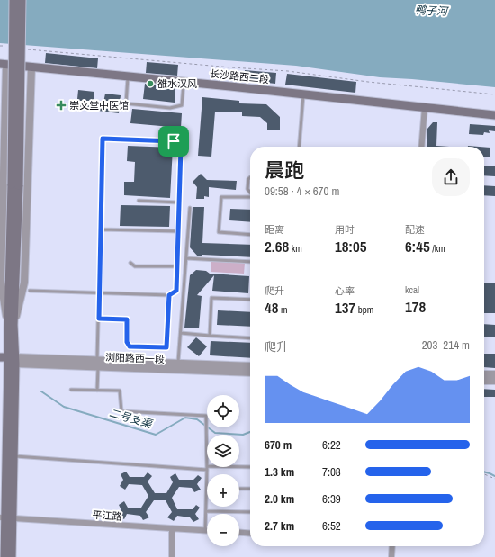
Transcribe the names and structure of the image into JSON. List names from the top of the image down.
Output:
{
  "streets": {
    "main road": ["长沙路西二段"],
    "street": ["浏阳路西一段", "平江路"]
  },
  "water": ["鸭子河", "二号支渠"],
  "places": {
    "other": ["雒水汉风"],
    "health": ["崇文堂中医馆"]
  },
  "page": {
    "heading": ["晨跑", "09:58 · 4 × 670 m"],
    "stats": [
      ["距离", "2.68 km"],
      ["用时", "18:05"],
      ["配速", "6:45 /km"],
      ["爬升", "48 m"],
      ["心率", "137 bpm"],
      ["kcal", "178"]
    ],
    "chart": ["爬升", "203–214 m"],
    "map_buttons": ["+", "−"],
    "list": [
      {
        "name": "670 m",
        "note": "6:22"
      },
      {
        "name": "1.3 km",
        "note": "7:08"
      },
      {
        "name": "2.0 km",
        "note": "6:39"
      },
      {
        "name": "2.7 km",
        "note": "6:52"
      }
    ]
  }
}
